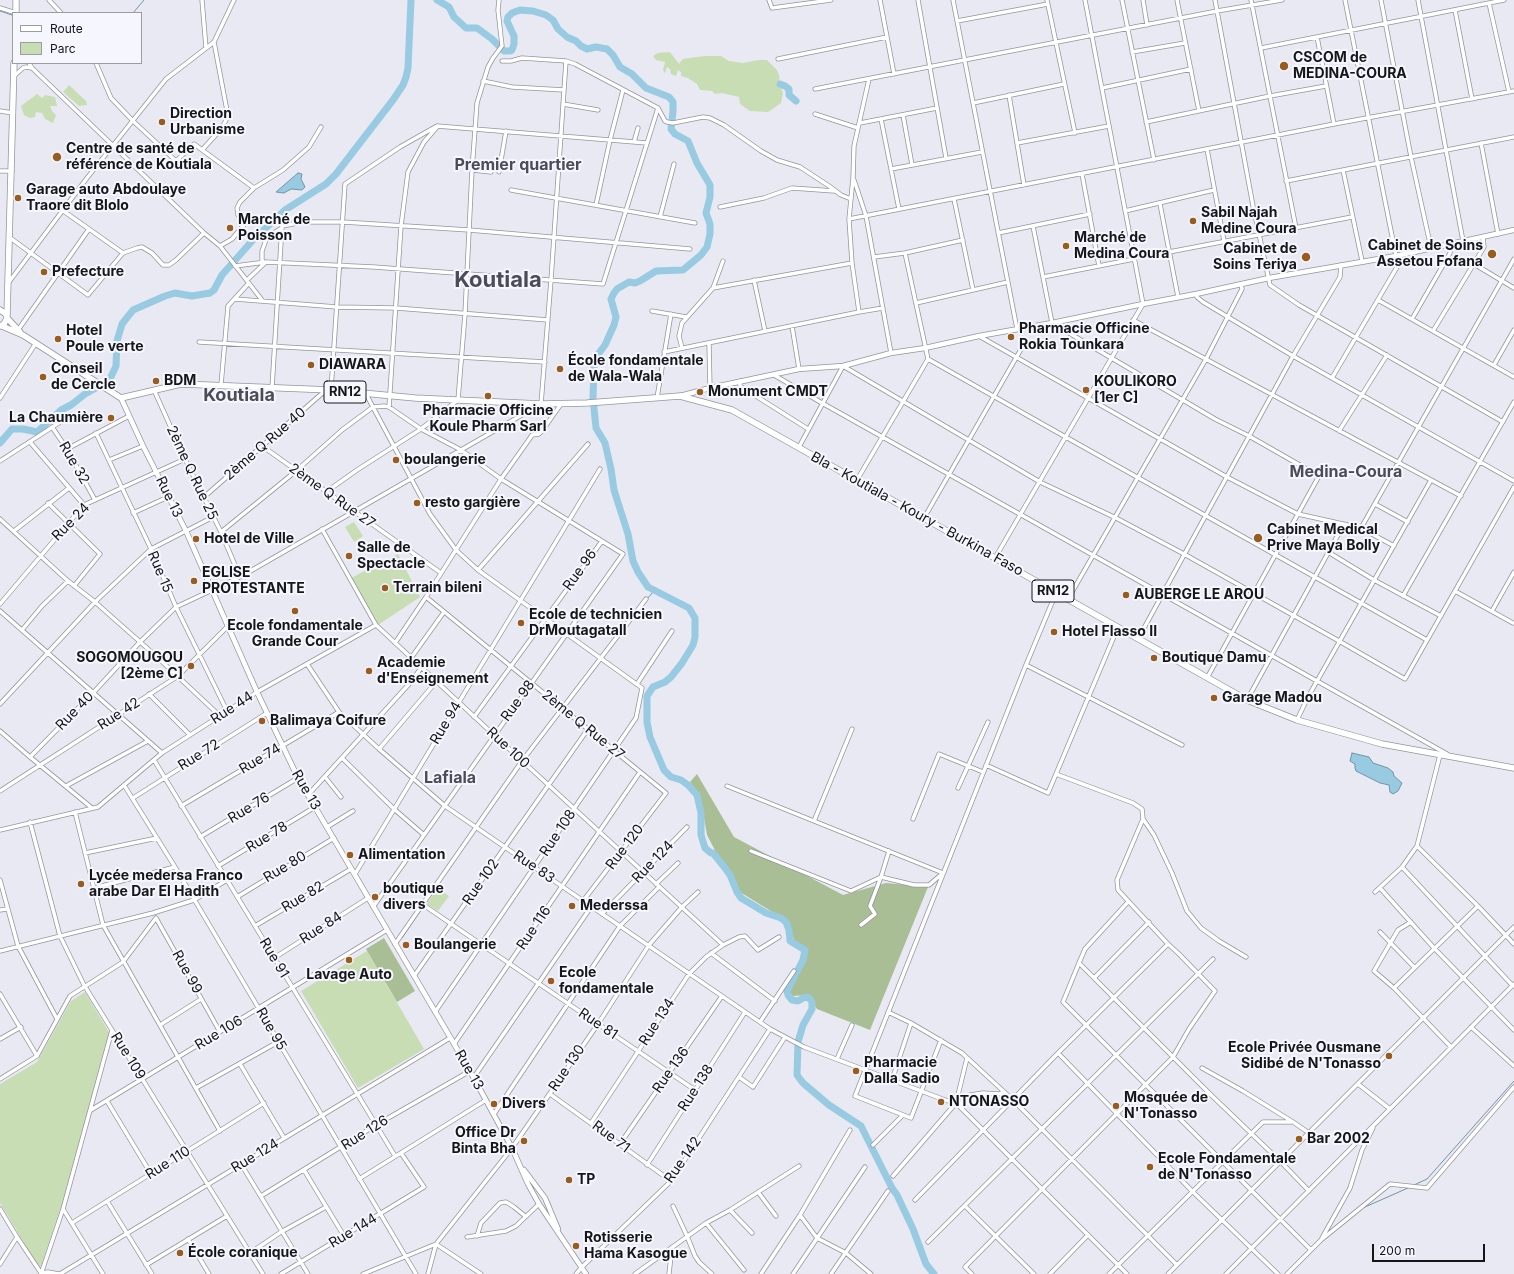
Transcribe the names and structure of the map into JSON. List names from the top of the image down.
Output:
{
  "streets": {
    "main road": ["RN12", "Bla - Koutiala - Koury - Burkina Faso"],
    "street": [
      "2ème Q Rue 40",
      "Rue 32",
      "2ème Q Rue 25",
      "2ème Q Rue 27",
      "Rue 13",
      "Rue 24",
      "Rue 96",
      "Rue 15",
      "Rue 98",
      "Rue 44",
      "Rue 40",
      "Rue 42",
      "Rue 94",
      "Rue 100",
      "Rue 72",
      "Rue 74",
      "Rue 76",
      "Rue 108",
      "Rue 78",
      "Rue 120",
      "Rue 124",
      "Rue 80",
      "Rue 83",
      "Rue 102",
      "Rue 82",
      "Rue 84",
      "Rue 116",
      "Rue 91",
      "Rue 99",
      "Rue 134",
      "Rue 81",
      "Rue 95",
      "Rue 106",
      "Rue 109",
      "Rue 130",
      "Rue 136",
      "Rue 138",
      "Rue 126",
      "Rue 71",
      "Rue 142",
      "Rue 110",
      "Rue 144"
    ]
  },
  "crossings": [
    ["RN12", "2ème Q Rue 40"],
    ["RN12", "2ème Q Rue 25"],
    ["RN12", "Rue 13"],
    ["RN12", "Bla - Koutiala - Koury - Burkina Faso"],
    ["RN12", "Rue 40"],
    ["2ème Q Rue 40", "2ème Q Rue 25"],
    ["2ème Q Rue 40", "2ème Q Rue 27"],
    ["Rue 32", "Rue 24"],
    ["2ème Q Rue 25", "Rue 24"],
    ["2ème Q Rue 25", "Rue 40"],
    ["2ème Q Rue 27", "Rue 96"],
    ["2ème Q Rue 27", "Rue 98"],
    ["2ème Q Rue 27", "Rue 40"],
    ["2ème Q Rue 27", "Rue 94"],
    ["2ème Q Rue 27", "Rue 108"],
    ["2ème Q Rue 27", "Rue 120"],
    ["2ème Q Rue 27", "Rue 102"],
    ["2ème Q Rue 27", "Rue 116"],
    ["Rue 13", "Rue 24"],
    ["Rue 13", "Rue 98"],
    ["Rue 13", "Rue 44"],
    ["Rue 13", "Rue 40"],
    ["Rue 13", "Rue 42"],
    ["Rue 13", "Rue 94"],
    ["Rue 13", "Rue 72"],
    ["Rue 13", "Rue 74"],
    ["Rue 13", "Rue 76"],
    ["Rue 13", "Rue 108"],
    ["Rue 13", "Rue 78"],
    ["Rue 13", "Rue 124"],
    ["Rue 13", "Rue 80"],
    ["Rue 13", "Rue 102"],
    ["Rue 13", "Rue 82"],
    ["Rue 13", "Rue 84"],
    ["Rue 13", "Rue 116"],
    ["Rue 13", "Rue 106"],
    ["Rue 13", "Rue 130"],
    ["Rue 13", "Rue 126"],
    ["Rue 13", "Rue 142"],
    ["Rue 24", "Rue 15"],
    ["Rue 96", "Rue 98"],
    ["Rue 96", "Rue 100"],
    ["Rue 15", "Rue 44"],
    ["Rue 15", "Rue 40"],
    ["Rue 15", "Rue 42"],
    ["Rue 98", "Rue 100"],
    ["Rue 98", "Rue 83"],
    ["Rue 44", "Rue 100"],
    ["Rue 44", "Rue 83"],
    ["Rue 44", "Rue 91"],
    ["Rue 44", "Rue 95"],
    ["Rue 40", "Rue 100"],
    ["Rue 94", "Rue 100"],
    ["Rue 94", "Rue 83"],
    ["Rue 100", "Rue 108"],
    ["Rue 100", "Rue 120"],
    ["Rue 100", "Rue 124"],
    ["Rue 100", "Rue 102"],
    ["Rue 100", "Rue 116"],
    ["Rue 100", "Rue 134"],
    ["Rue 100", "Rue 130"],
    ["Rue 72", "Rue 91"],
    ["Rue 72", "Rue 95"],
    ["Rue 74", "Rue 83"],
    ["Rue 74", "Rue 91"],
    ["Rue 76", "Rue 91"],
    ["Rue 108", "Rue 83"],
    ["Rue 108", "Rue 81"],
    ["Rue 78", "Rue 91"],
    ["Rue 120", "Rue 83"],
    ["Rue 124", "Rue 83"],
    ["Rue 124", "Rue 91"],
    ["Rue 124", "Rue 95"],
    ["Rue 124", "Rue 109"],
    ["Rue 80", "Rue 91"],
    ["Rue 83", "Rue 102"],
    ["Rue 83", "Rue 116"],
    ["Rue 83", "Rue 134"],
    ["Rue 83", "Rue 130"],
    ["Rue 83", "Rue 136"],
    ["Rue 83", "Rue 138"],
    ["Rue 83", "Rue 142"],
    ["Rue 102", "Rue 81"],
    ["Rue 82", "Rue 91"],
    ["Rue 84", "Rue 91"],
    ["Rue 116", "Rue 81"],
    ["Rue 91", "Rue 106"],
    ["Rue 91", "Rue 126"],
    ["Rue 99", "Rue 106"],
    ["Rue 134", "Rue 81"],
    ["Rue 134", "Rue 71"],
    ["Rue 81", "Rue 130"],
    ["Rue 81", "Rue 136"],
    ["Rue 81", "Rue 138"],
    ["Rue 95", "Rue 106"],
    ["Rue 95", "Rue 126"],
    ["Rue 95", "Rue 144"],
    ["Rue 106", "Rue 109"],
    ["Rue 109", "Rue 110"],
    ["Rue 130", "Rue 71"],
    ["Rue 136", "Rue 71"],
    ["Rue 138", "Rue 71"],
    ["Rue 71", "Rue 142"]
  ],
  "districts": [
    "Premier quartier",
    "Koutiala",
    "Koutiala",
    "Medina-Coura",
    "Lafiala"
  ],
  "places": [
    "CSCOM de MEDINA-COURA",
    "Direction Urbanisme",
    "Centre de santé de référence de Koutiala",
    "Garage auto Abdoulaye Traore dit Blolo",
    "Sabil Najah Medine Coura",
    "Marché de Poisson",
    "Marché de Medina Coura",
    "Cabinet de Soins Assetou Fofana",
    "Cabinet de Soins Teriya",
    "Prefecture",
    "Pharmacie Officine Rokia Tounkara",
    "Hotel Poule verte",
    "DIAWARA",
    "École fondamentale de Wala-Wala",
    "Conseil de Cercle",
    "BDM",
    "KOULIKORO [1er C]",
    "Monument CMDT",
    "Pharmacie Officine Koule Pharm Sarl",
    "La Chaumière",
    "boulangerie",
    "resto gargière",
    "Cabinet Medical Prive Maya Bolly",
    "Hotel de Ville",
    "Salle de Spectacle",
    "EGLISE PROTESTANTE",
    "Terrain bileni",
    "AUBERGE LE AROU",
    "Ecole fondamentale Grande Cour",
    "Ecole de technicien DrMoutagatall",
    "Hotel Flasso II",
    "Boutique Damu",
    "SOGOMOUGOU [2ème C]",
    "Academie d'Enseignement",
    "Garage Madou",
    "Balimaya Coifure",
    "Alimentation",
    "Lycée medersa Franco arabe Dar El Hadith",
    "boutique divers",
    "Mederssa",
    "Boulangerie",
    "Lavage Auto",
    "Ecole fondamentale",
    "Ecole Privée Ousmane Sidibé de N'Tonasso",
    "Pharmacie Dalla Sadio",
    "NTONASSO",
    "Divers",
    "Mosquée de N'Tonasso",
    "Bar 2002",
    "Office Dr Binta Bha",
    "Ecole Fondamentale de N'Tonasso",
    "TP",
    "Rotisserie Hama Kasogue",
    "École coranique"
  ],
  "legend": ["Route", "Parc"],
  "scale_bar": "200 m"
}
